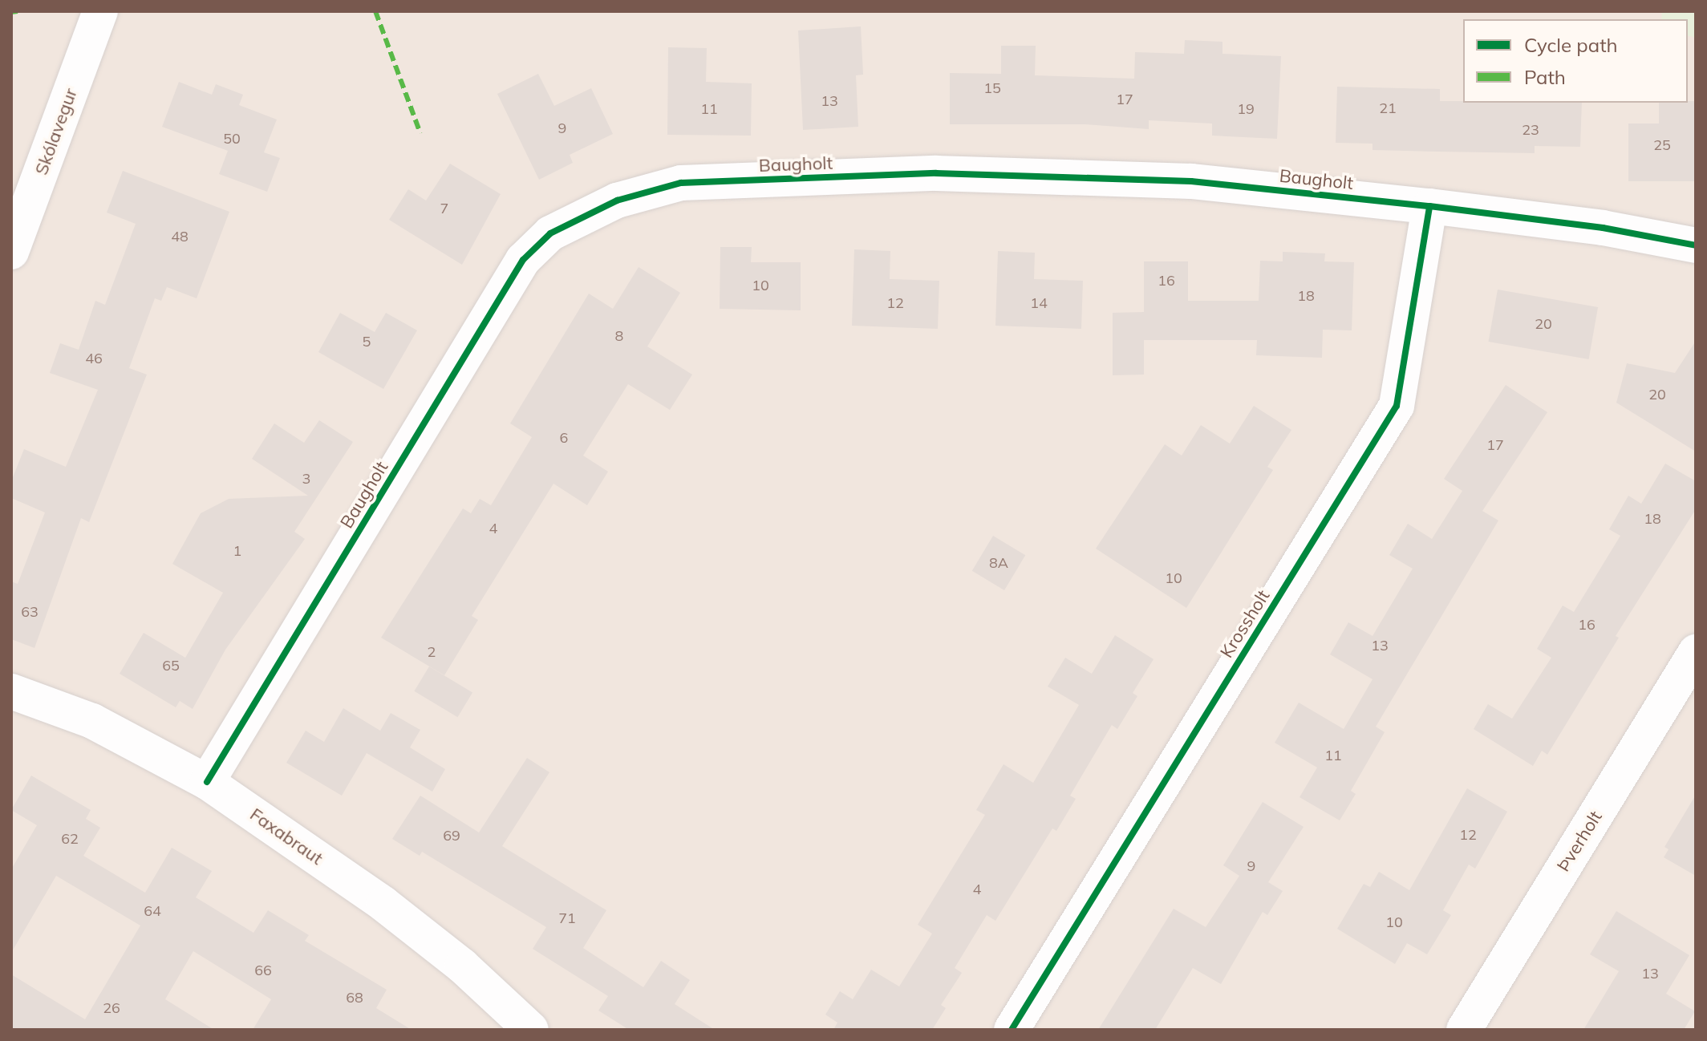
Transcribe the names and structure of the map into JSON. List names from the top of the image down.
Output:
{
  "streets": {
    "street": [
      "Skólavegur",
      "Baugholt",
      "Krossholt",
      "Faxabraut",
      "Þverholt"
    ]
  },
  "crossings": [
    ["Baugholt", "Krossholt"],
    ["Baugholt", "Faxabraut"]
  ],
  "house_numbers": [
    "15",
    "17",
    "13",
    "21",
    "11",
    "19",
    "9",
    "23",
    "50",
    "25",
    "7",
    "48",
    "16",
    "10",
    "18",
    "12",
    "14",
    "20",
    "8",
    "5",
    "46",
    "20",
    "6",
    "17",
    "3",
    "18",
    "4",
    "1",
    "8A",
    "10",
    "63",
    "16",
    "13",
    "2",
    "65",
    "11",
    "12",
    "69",
    "62",
    "9",
    "4",
    "64",
    "71",
    "10",
    "66",
    "13",
    "68",
    "26"
  ],
  "legend": ["Cycle path", "Path"]
}
